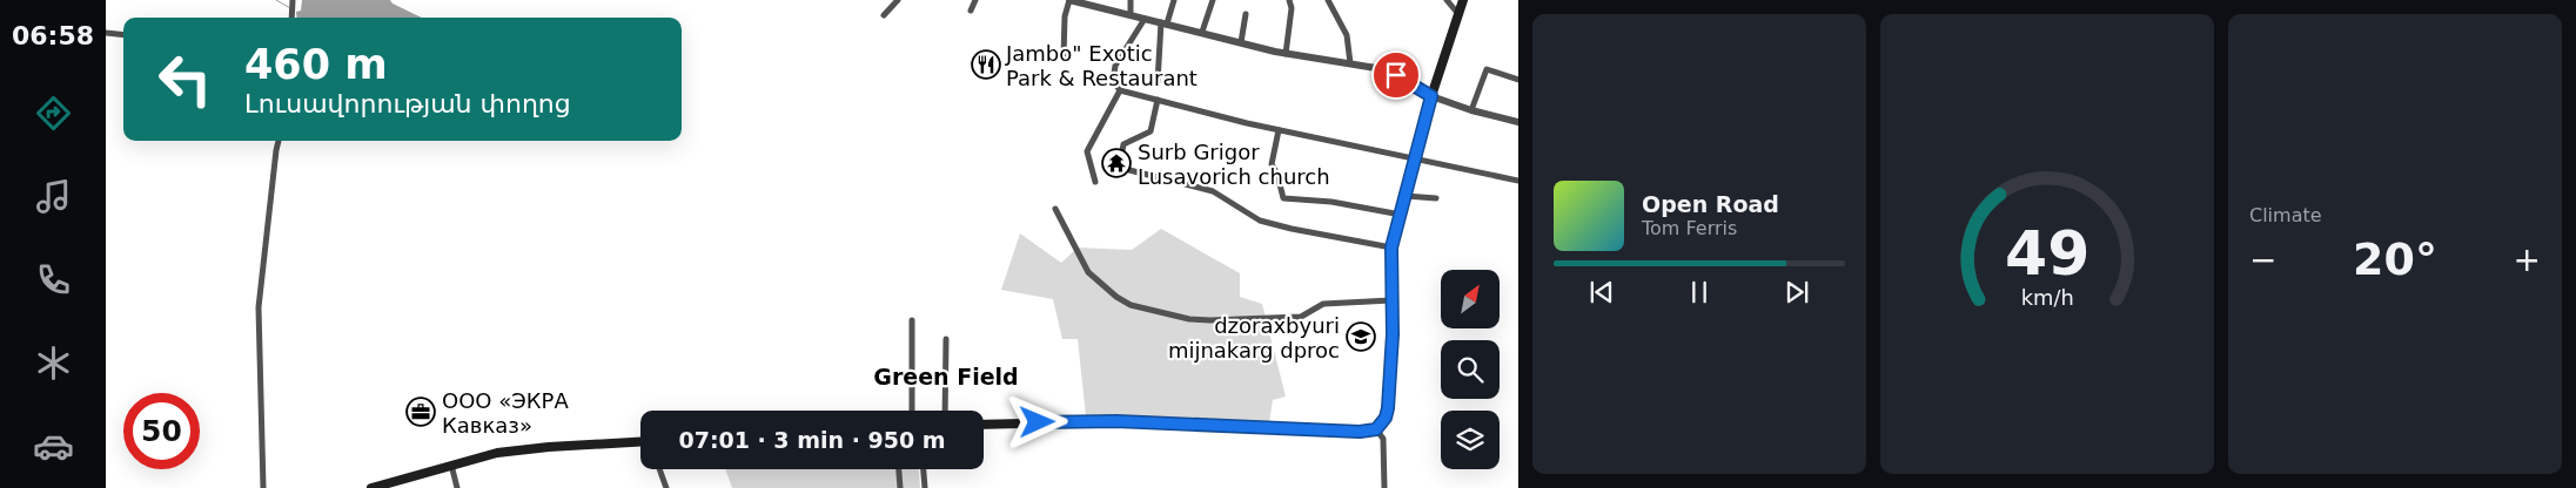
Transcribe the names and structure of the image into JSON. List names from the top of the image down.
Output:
{
  "districts": ["Green Field"],
  "places": {
    "restaurant": ["Jambo\" Exotic Park & Restaurant"],
    "temple": ["Surb Grigor Lusavorich church"],
    "school or university": ["dzoraxbyuri mijnakarg dproc"],
    "office": ["ООО «ЭКРА Кавказ»"]
  },
  "north": "top right",
  "page": {
    "tabs": "06:58",
    "tile": "Climate",
    "turn": ["460 m", "Լուսավորության փողոց"],
    "song": ["Open Road", "Tom Ferris"],
    "heat": ["−", "20°", "+"],
    "limit": "50",
    "trip": "07:01 · 3 min · 950 m",
    "gauge": ["49", "km/h"]
  }
}
